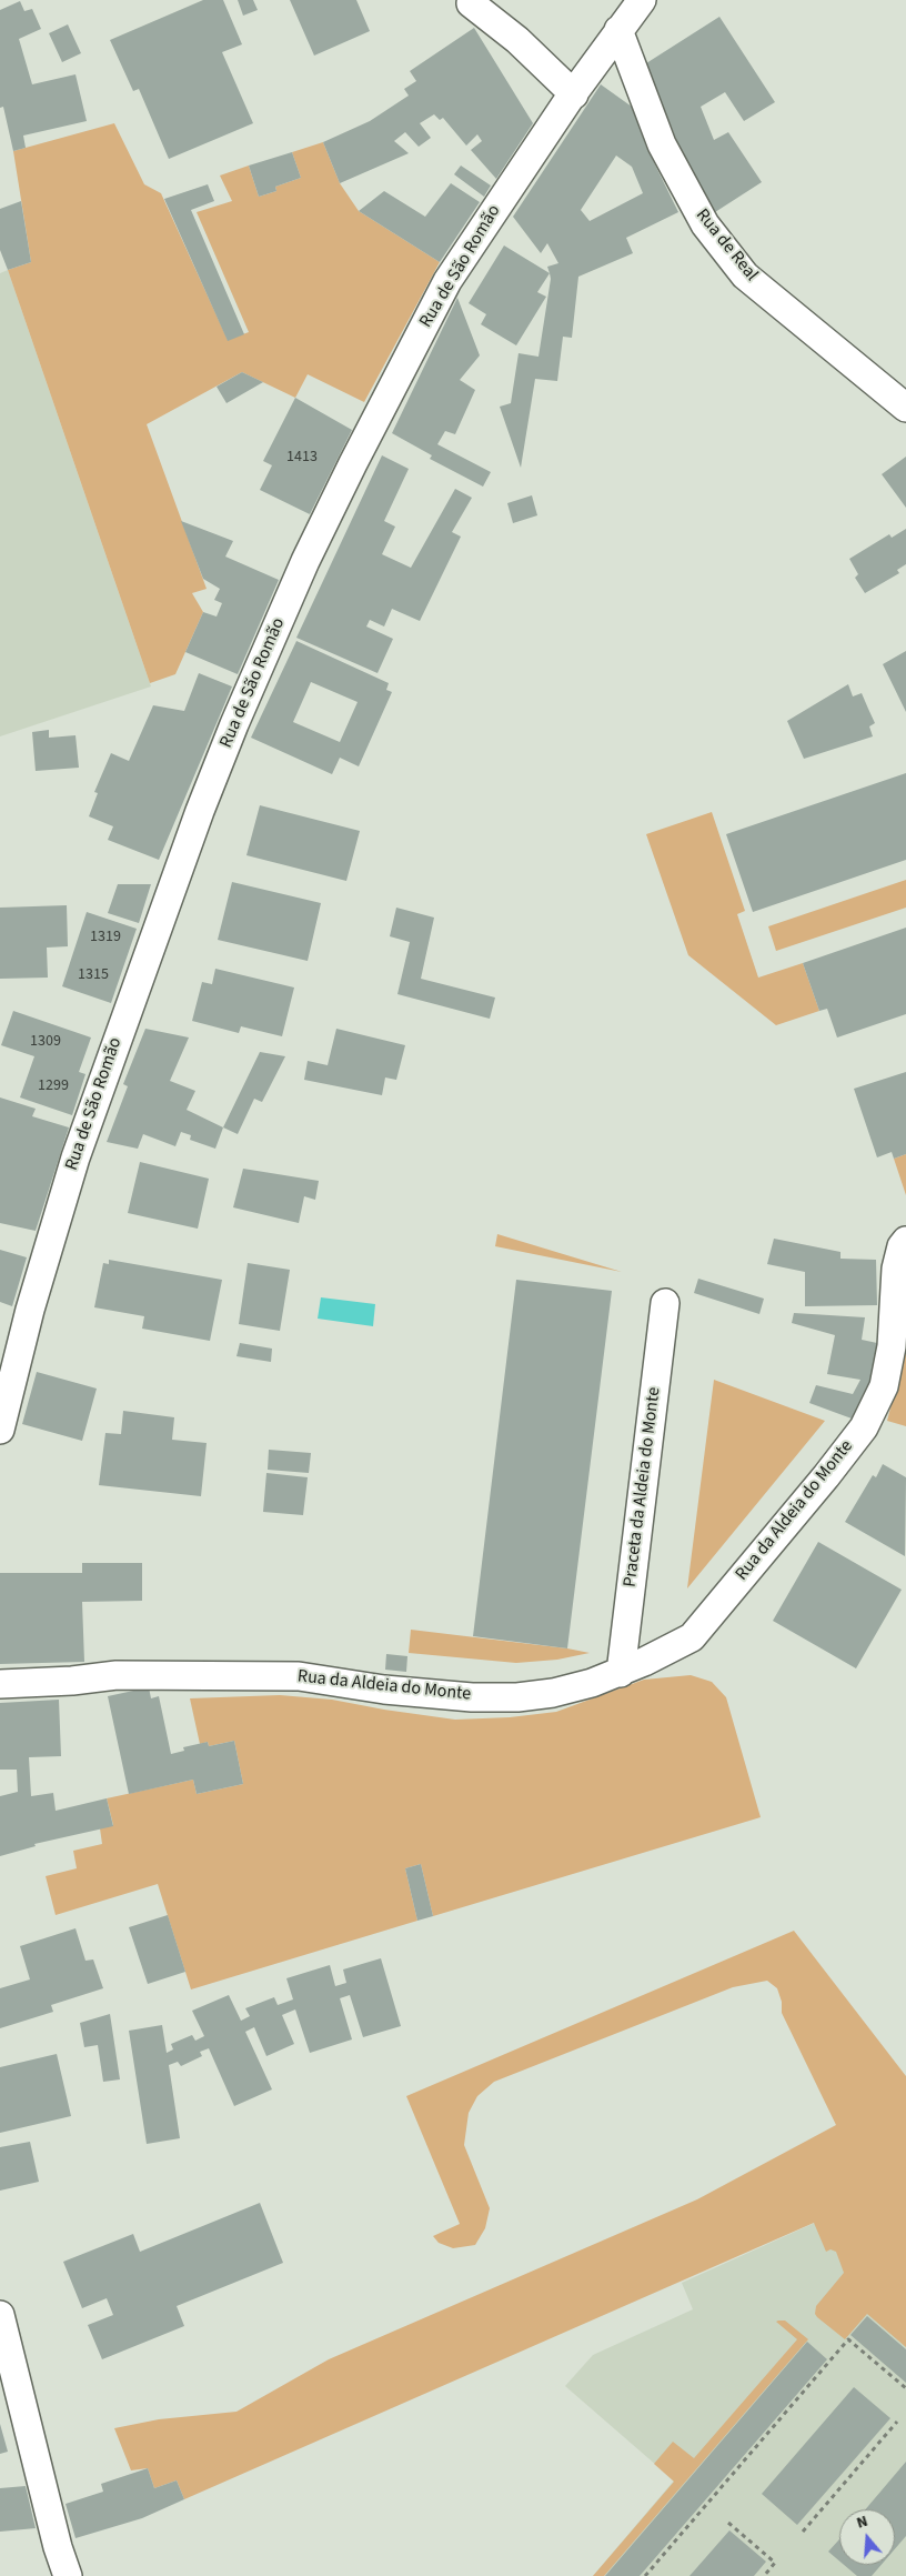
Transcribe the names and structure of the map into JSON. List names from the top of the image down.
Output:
{
  "streets": {
    "street": [
      "Rua de Real",
      "Rua de São Romão",
      "Praceta da Aldeia do Monte",
      "Rua da Aldeia do Monte"
    ]
  },
  "crossings": [
    ["Rua de Real", "Rua de São Romão"],
    ["Praceta da Aldeia do Monte", "Rua da Aldeia do Monte"]
  ],
  "house_numbers": [
    "1413",
    "1319",
    "1315",
    "1309",
    "1299"
  ],
  "north": "top"
}
